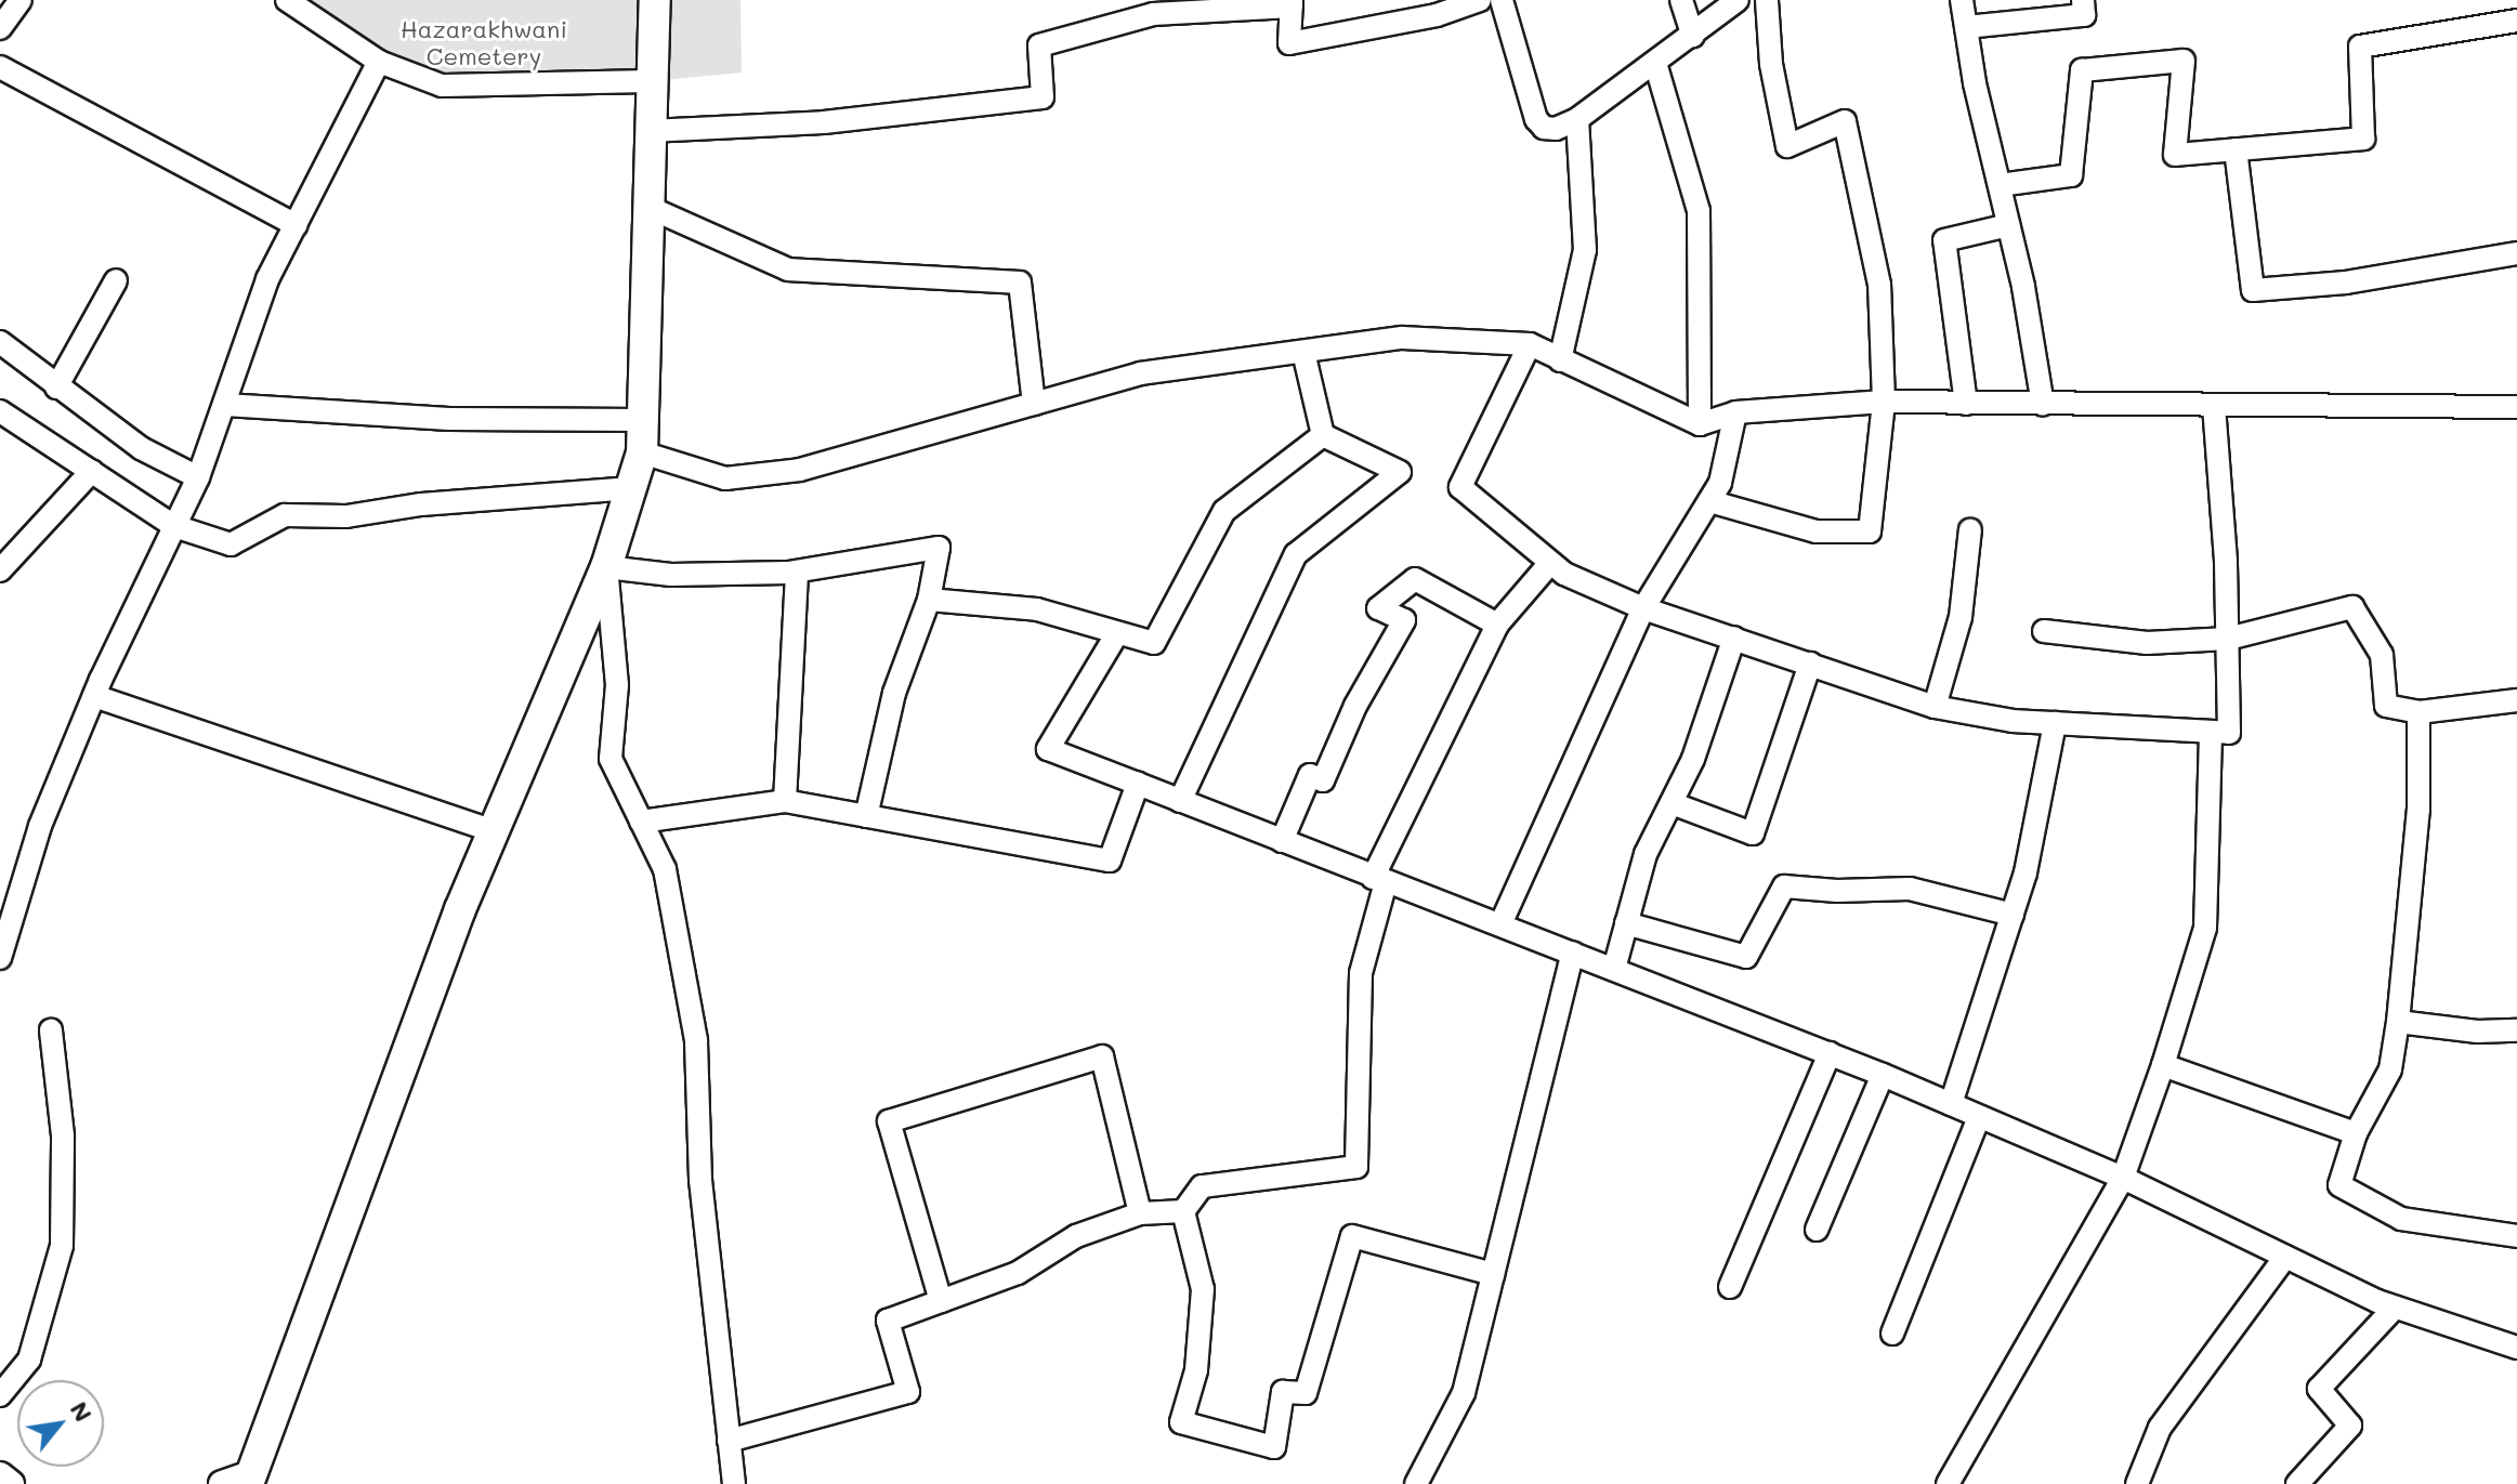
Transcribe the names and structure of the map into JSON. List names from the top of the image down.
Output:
{
  "parks": ["Hazarakhwani Cemetery"],
  "north": "top right"
}
